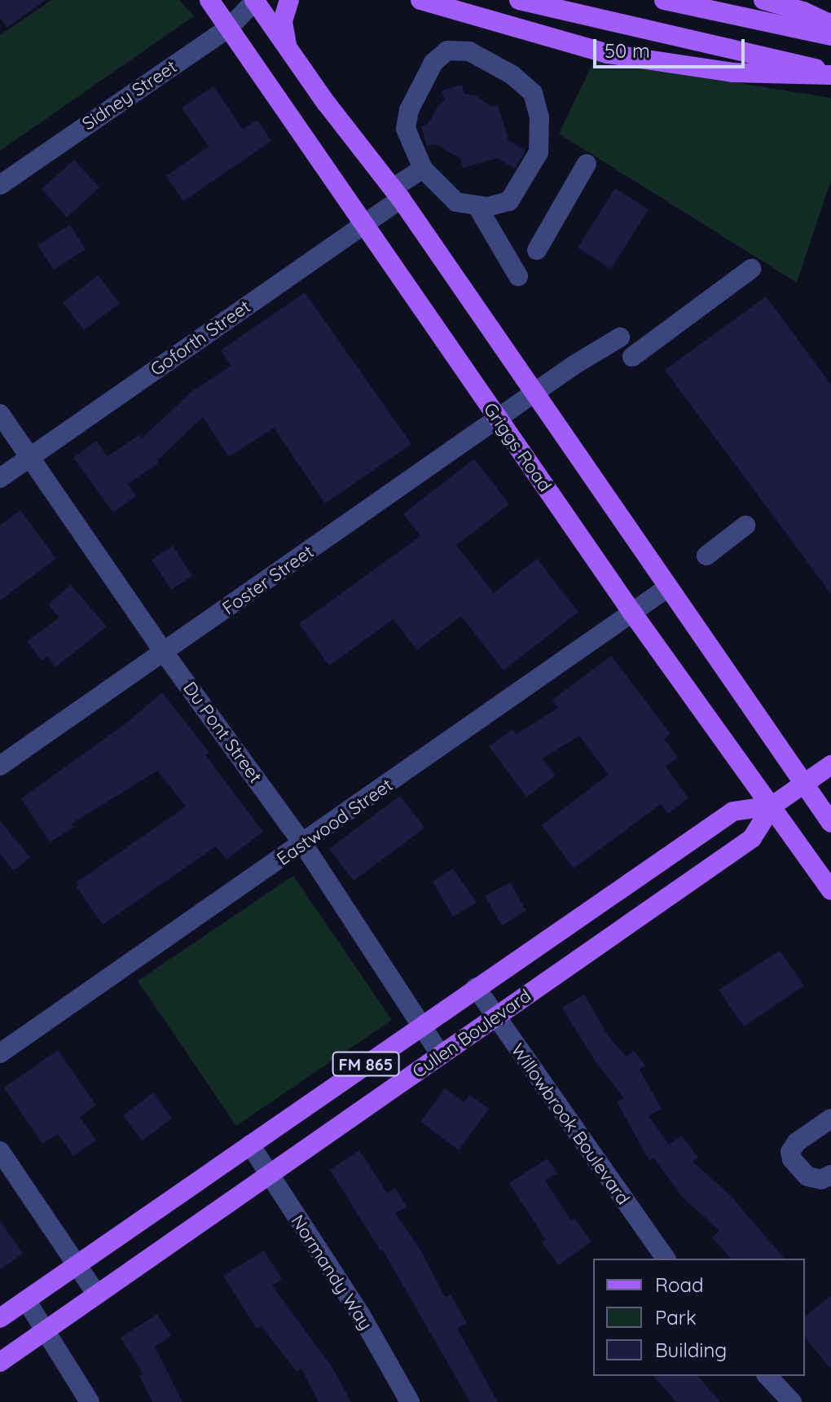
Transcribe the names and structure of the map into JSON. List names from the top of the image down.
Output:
{
  "streets": {
    "main road": ["Griggs Road", "Cullen Boulevard", "FM 865"],
    "street": [
      "Sidney Street",
      "Goforth Street",
      "Foster Street",
      "Du Pont Street",
      "Eastwood Street",
      "Willowbrook Boulevard",
      "Normandy Way"
    ]
  },
  "crossings": [
    ["Sidney Street", "Griggs Road"],
    ["Goforth Street", "Griggs Road"],
    ["Goforth Street", "Du Pont Street"],
    ["Griggs Road", "Foster Street"],
    ["Griggs Road", "Eastwood Street"],
    ["Griggs Road", "Cullen Boulevard"],
    ["Foster Street", "Du Pont Street"],
    ["Du Pont Street", "Eastwood Street"],
    ["Du Pont Street", "Cullen Boulevard"],
    ["Cullen Boulevard", "Willowbrook Boulevard"],
    ["Cullen Boulevard", "Normandy Way"]
  ],
  "legend": ["Road", "Park", "Building"],
  "scale_bar": "50 m"
}
